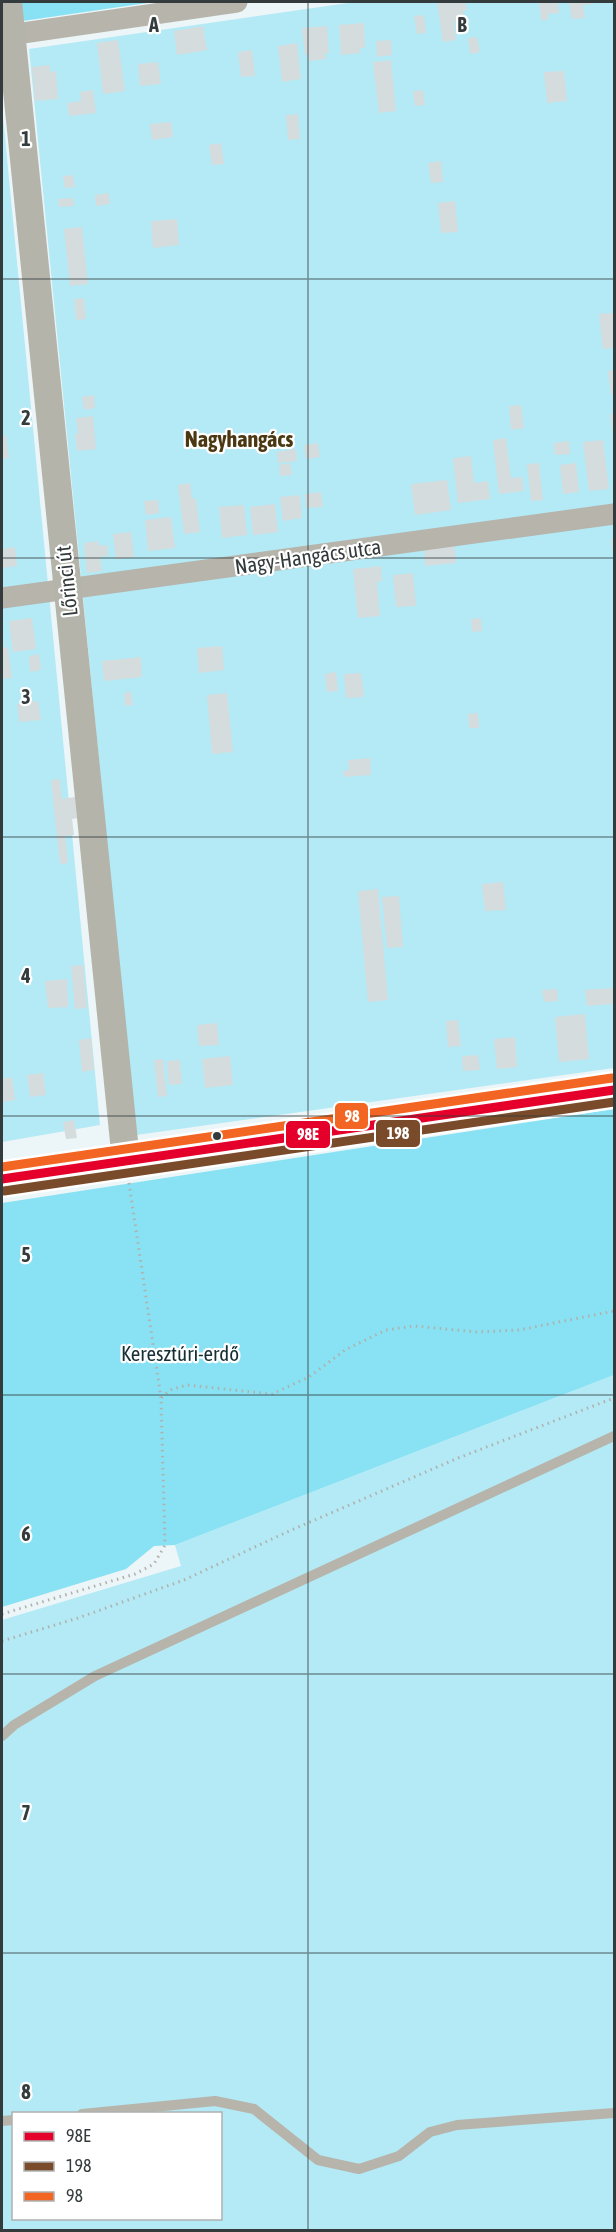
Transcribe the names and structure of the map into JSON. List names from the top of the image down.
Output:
{
  "streets": {
    "street": ["Nagy-Hangács utca", "Lőrinci út"]
  },
  "crossings": [
    ["Nagy-Hangács utca", "Lőrinci út"]
  ],
  "districts": ["Nagyhangács"],
  "parks": ["Keresztúri-erdő"],
  "lines": ["transit line 98", "transit line 98E", "transit line 198"],
  "legend": ["98E", "198", "98"],
  "grid": {
    "columns": ["A", "B"],
    "rows": [
      "1",
      "2",
      "3",
      "4",
      "5",
      "6",
      "7",
      "8"
    ]
  }
}
